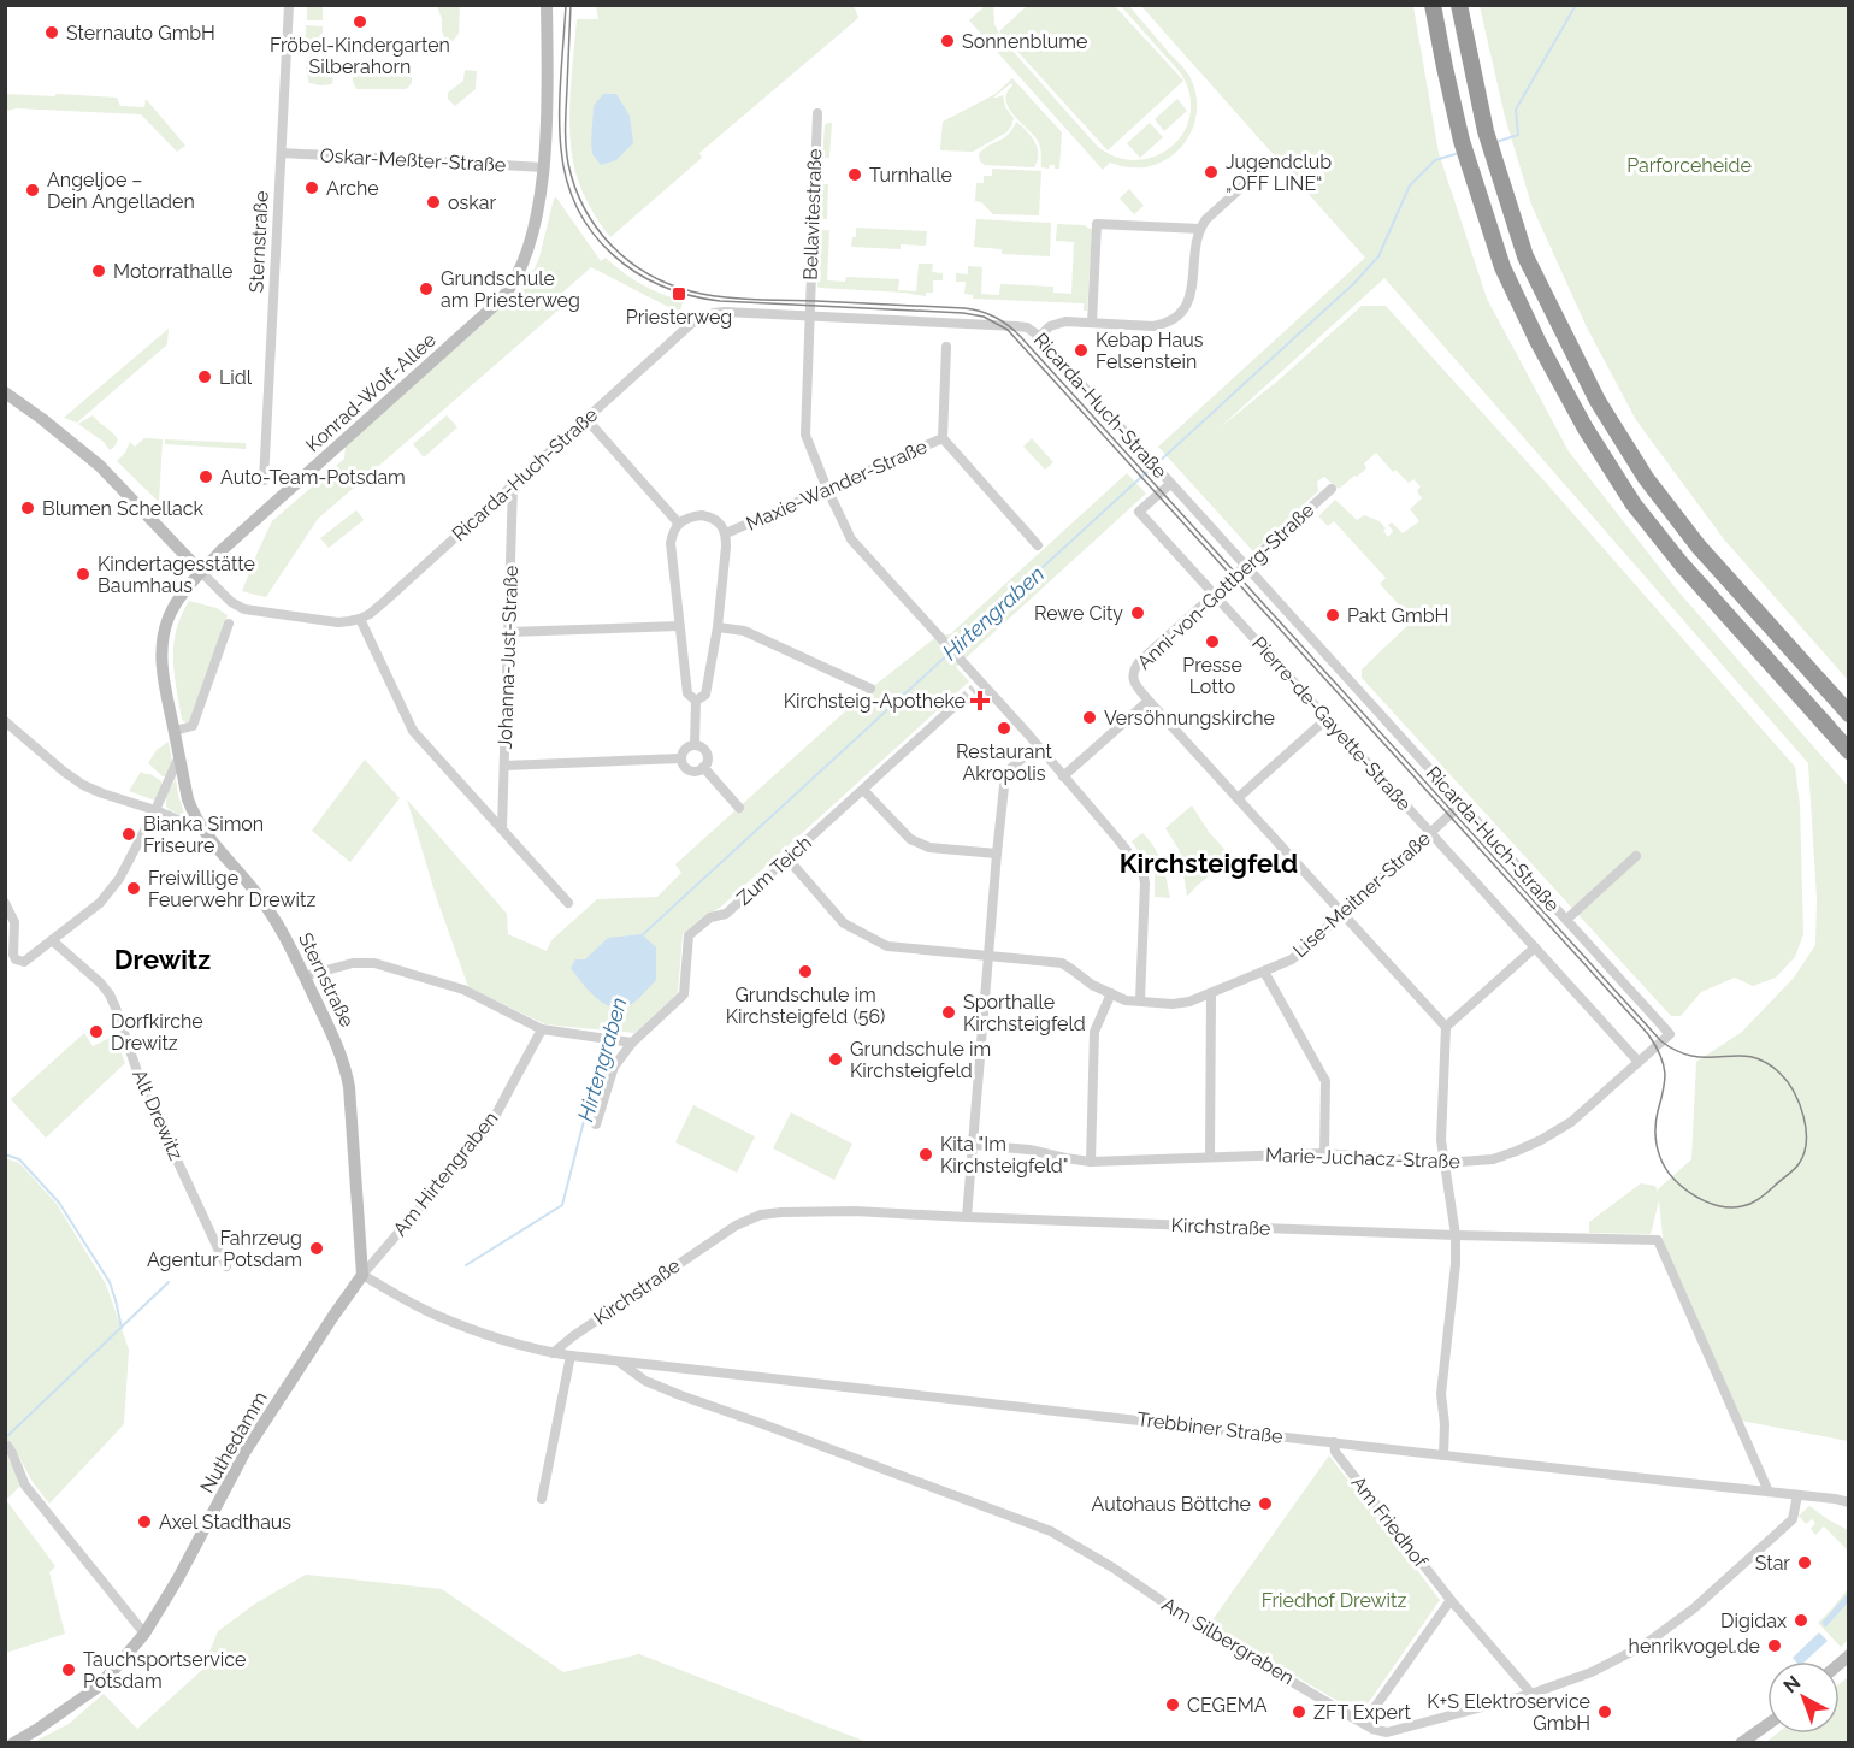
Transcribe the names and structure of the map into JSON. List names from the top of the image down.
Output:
{
  "streets": {
    "street": [
      "Oskar-Meßter-Straße",
      "Bellavitestraße",
      "Sternstraße",
      "Konrad-Wolf-Allee",
      "Ricarda-Huch-Straße",
      "Maxie-Wander-Straße",
      "Anni-von-Gottberg-Straße",
      "Johanna-Just-Straße",
      "Pierre-de-Gayette-Straße",
      "Zum Teich",
      "Lise-Meitner-Straße",
      "Alt Drewitz",
      "Marie-Juchacz-Straße",
      "Am Hirtengraben",
      "Kirchstraße",
      "Trebbiner Straße",
      "Nuthedamm",
      "Am Friedhof",
      "Am Silbergraben"
    ]
  },
  "crossings": [
    ["Oskar-Meßter-Straße", "Sternstraße"],
    ["Oskar-Meßter-Straße", "Konrad-Wolf-Allee"],
    ["Bellavitestraße", "Ricarda-Huch-Straße"],
    ["Bellavitestraße", "Maxie-Wander-Straße"],
    ["Bellavitestraße", "Anni-von-Gottberg-Straße"],
    ["Bellavitestraße", "Lise-Meitner-Straße"],
    ["Sternstraße", "Konrad-Wolf-Allee"],
    ["Sternstraße", "Am Hirtengraben"],
    ["Sternstraße", "Trebbiner Straße"],
    ["Sternstraße", "Nuthedamm"],
    ["Ricarda-Huch-Straße", "Anni-von-Gottberg-Straße"],
    ["Ricarda-Huch-Straße", "Johanna-Just-Straße"],
    ["Ricarda-Huch-Straße", "Pierre-de-Gayette-Straße"],
    ["Ricarda-Huch-Straße", "Lise-Meitner-Straße"],
    ["Ricarda-Huch-Straße", "Marie-Juchacz-Straße"],
    ["Anni-von-Gottberg-Straße", "Pierre-de-Gayette-Straße"],
    ["Pierre-de-Gayette-Straße", "Lise-Meitner-Straße"],
    ["Pierre-de-Gayette-Straße", "Marie-Juchacz-Straße"],
    ["Zum Teich", "Lise-Meitner-Straße"],
    ["Am Hirtengraben", "Trebbiner Straße"],
    ["Am Hirtengraben", "Nuthedamm"],
    ["Kirchstraße", "Trebbiner Straße"],
    ["Trebbiner Straße", "Nuthedamm"],
    ["Trebbiner Straße", "Am Friedhof"],
    ["Trebbiner Straße", "Am Silbergraben"],
    ["Am Friedhof", "Am Silbergraben"]
  ],
  "districts": ["Kirchsteigfeld", "Drewitz"],
  "water": ["Hirtengraben"],
  "parks": ["Parforceheide", "Friedhof Drewitz"],
  "places": {
    "other": [
      "Fröbel-Kindergarten Silberahorn",
      "Sternauto GmbH",
      "Sonnenblume",
      "Jugendclub „OFF LINE“",
      "Turnhalle",
      "Arche",
      "Angeljoe – Dein Angelladen",
      "oskar",
      "Motorrathalle",
      "Grundschule am Priesterweg",
      "Kebap Haus Felsenstein",
      "Lidl",
      "Auto-Team-Potsdam",
      "Blumen Schellack",
      "Kindertagesstätte Baumhaus",
      "Rewe City",
      "Pakt GmbH",
      "Presse Lotto",
      "Versöhnungskirche",
      "Restaurant Akropolis",
      "Bianka Simon Friseure",
      "Freiwillige Feuerwehr Drewitz",
      "Grundschule im Kirchsteigfeld (56)",
      "Sporthalle Kirchsteigfeld",
      "Dorfkirche Drewitz",
      "Grundschule im Kirchsteigfeld",
      "Kita \"Im Kirchsteigfeld\"",
      "Fahrzeug Agentur Potsdam",
      "Autohaus Böttche",
      "Axel Stadthaus",
      "Star",
      "Digidax",
      "henrikvogel.de",
      "Tauchsportservice Potsdam",
      "CEGEMA",
      "ZFT Expert",
      "K+S Elektroservice GmbH"
    ],
    "transit": ["Priesterweg"],
    "health": ["Kirchsteig-Apotheke"]
  },
  "north": "top left"
}
